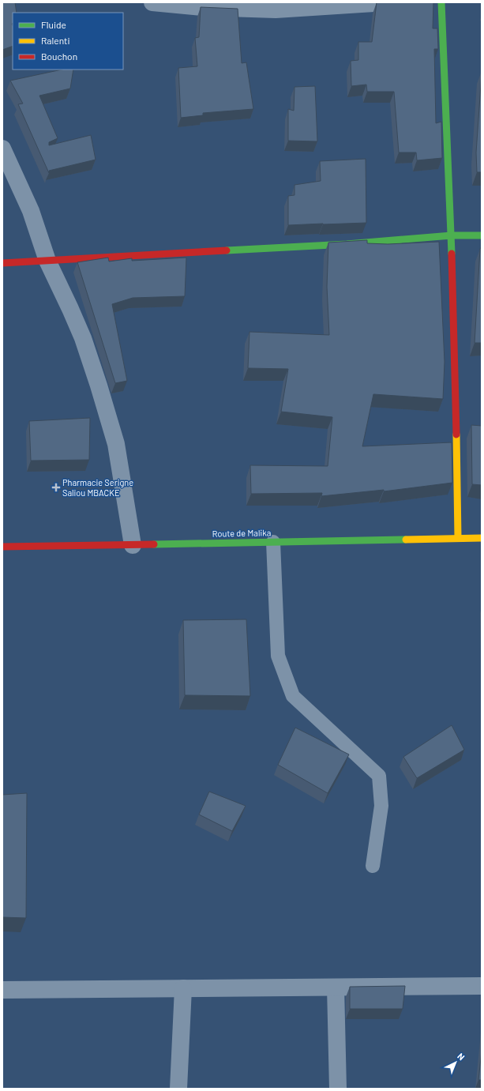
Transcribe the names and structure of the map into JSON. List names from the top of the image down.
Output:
{
  "streets": {
    "street": ["Route de Malika"]
  },
  "places": {
    "health": ["Pharmacie Serigne Saliou MBACKE"]
  },
  "legend": ["Fluide", "Ralenti", "Bouchon"],
  "north": "top right"
}
